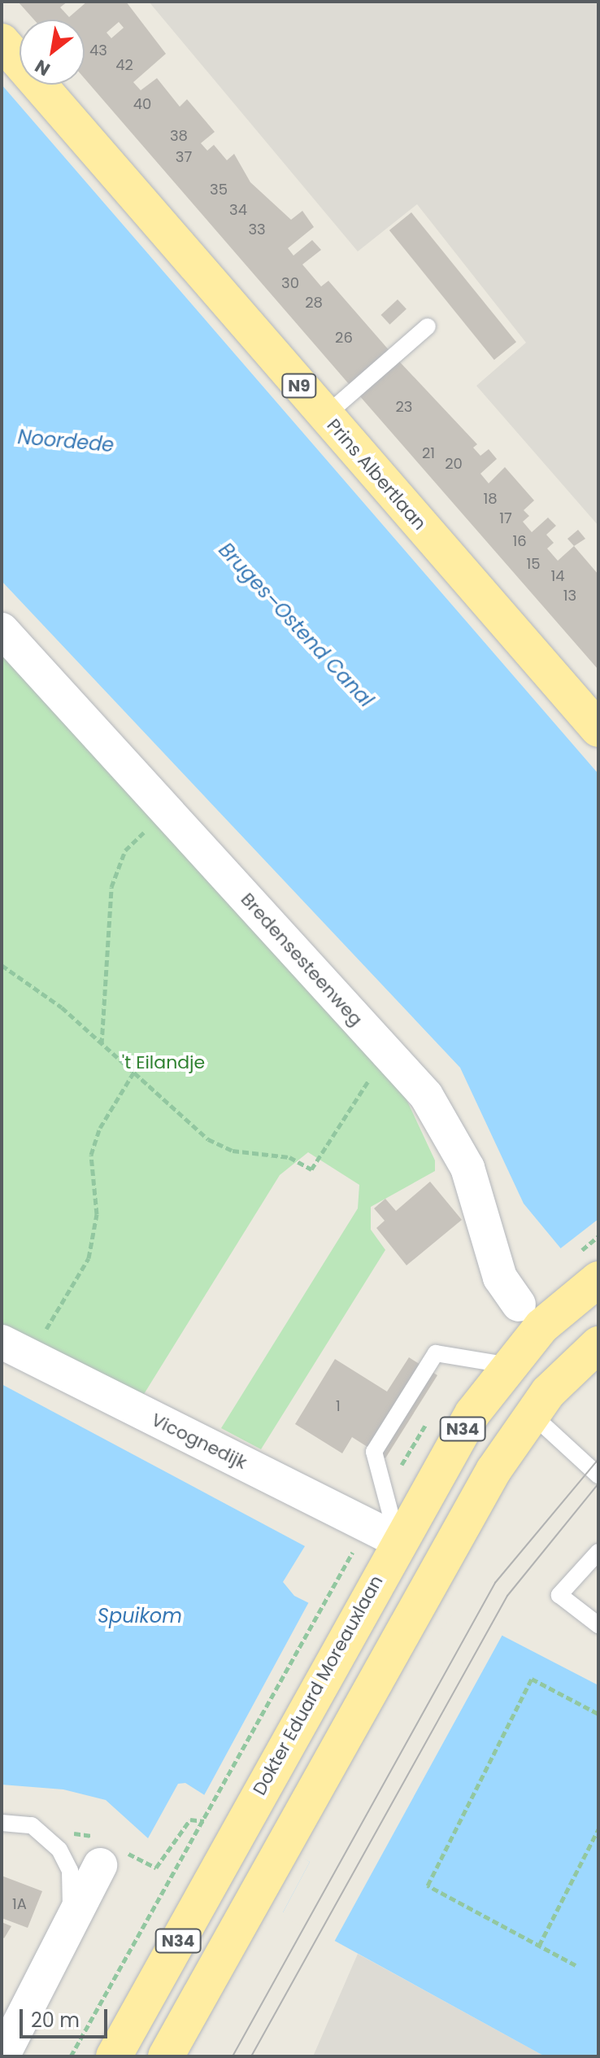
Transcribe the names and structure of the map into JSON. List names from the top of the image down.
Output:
{
  "streets": {
    "main road": [
      "N9",
      "Prins Albertlaan",
      "N34",
      "Dokter Eduard Moreauxlaan"
    ],
    "street": ["Bredensesteenweg", "Vicognedijk"]
  },
  "crossings": [
    ["Bredensesteenweg", "N34"],
    ["Bredensesteenweg", "Dokter Eduard Moreauxlaan"],
    ["N34", "Dokter Eduard Moreauxlaan"],
    ["Vicognedijk", "Dokter Eduard Moreauxlaan"]
  ],
  "water": ["Noordede", "Bruges–Ostend Canal", "Spuikom"],
  "parks": ["'t Eilandje"],
  "house_numbers": [
    "43",
    "42",
    "40",
    "38",
    "37",
    "35",
    "34",
    "33",
    "30",
    "28",
    "26",
    "23",
    "21",
    "20",
    "18",
    "17",
    "16",
    "15",
    "14",
    "13",
    "1",
    "1A"
  ],
  "scale_bar": "20 m",
  "north": "bottom left"
}
